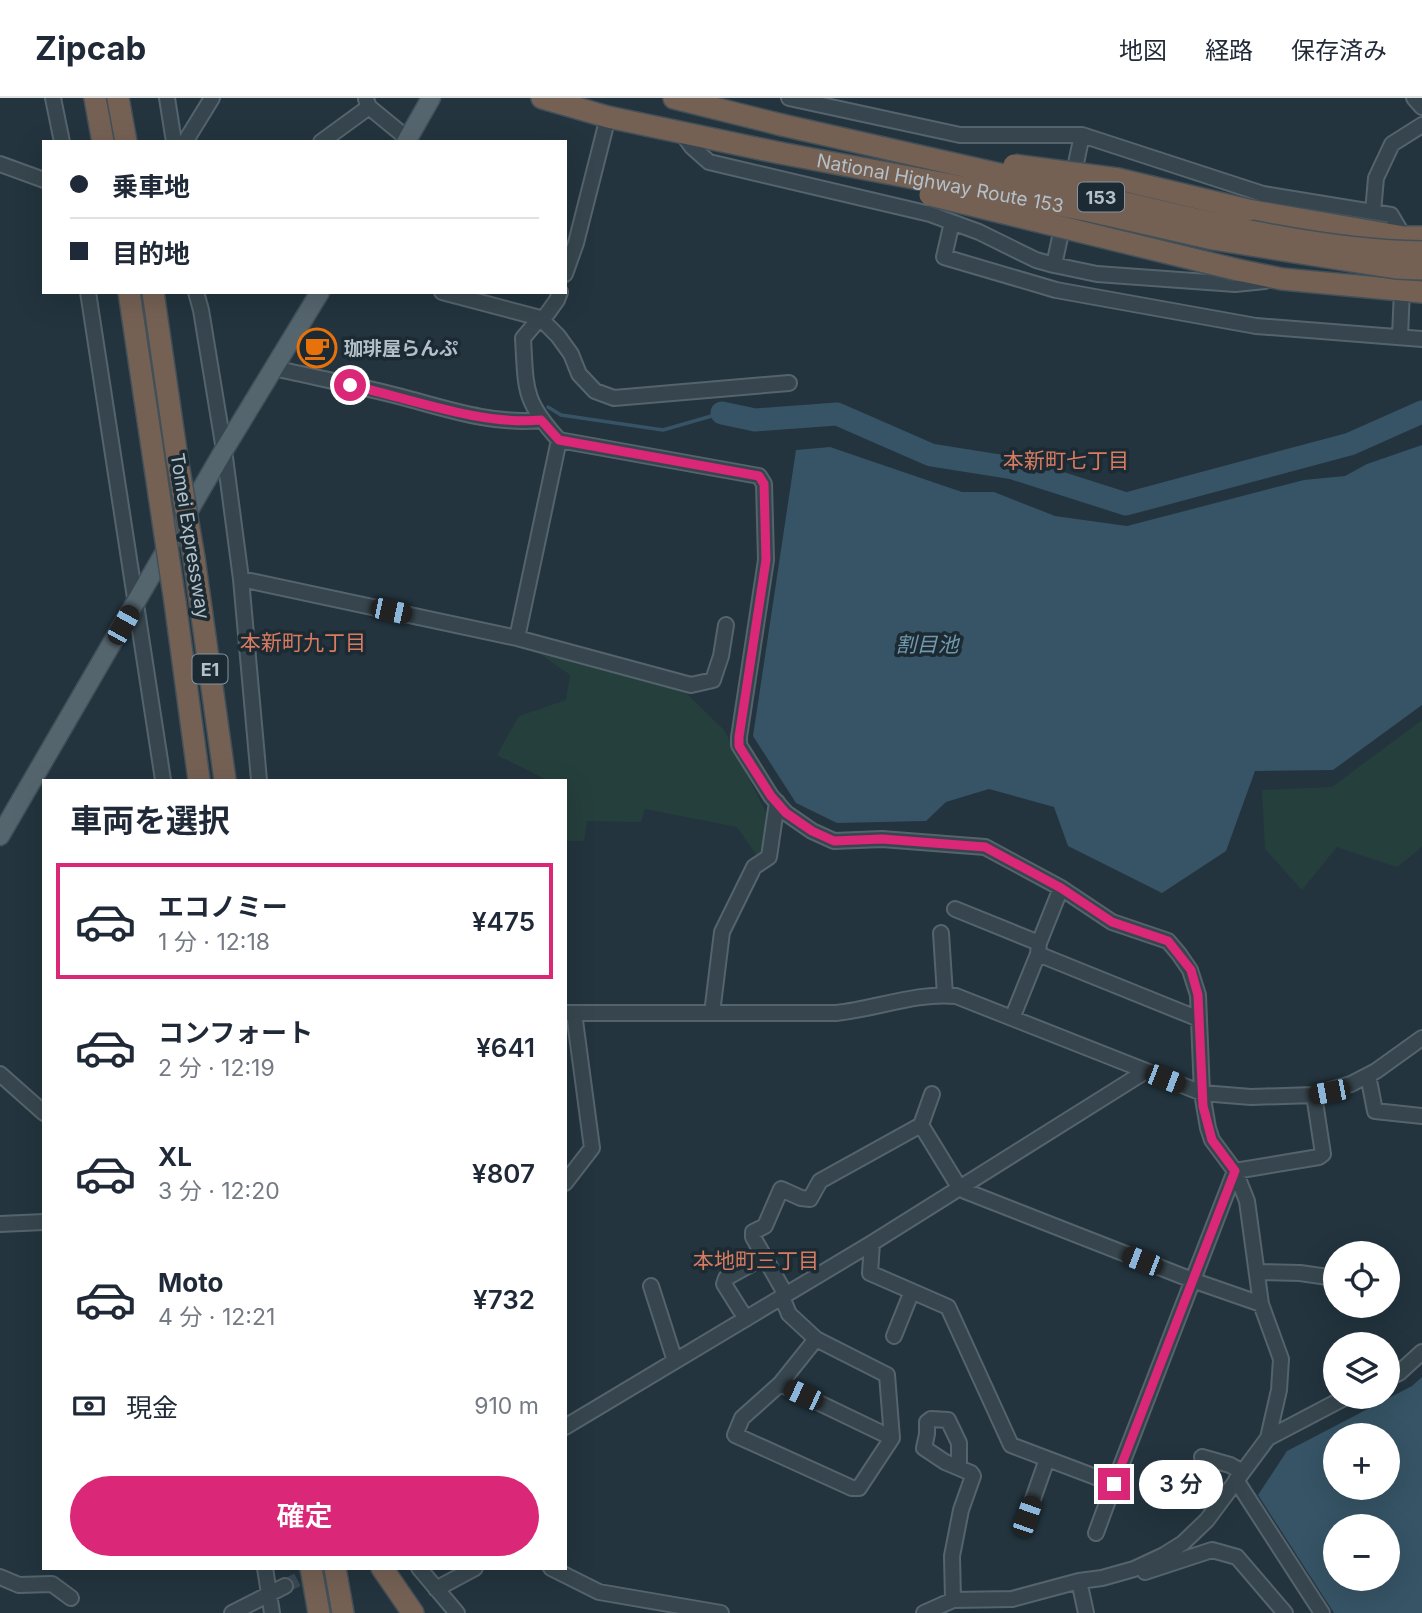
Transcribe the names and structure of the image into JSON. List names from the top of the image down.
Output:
{
  "streets": {
    "highway": [
      "National Highway Route 153",
      "153",
      "Tomei Expressway",
      "E1"
    ]
  },
  "crossings": [
    ["National Highway Route 153", "153"]
  ],
  "districts": ["本新町七丁目", "本新町九丁目", "本地町三丁目"],
  "water": ["割目池"],
  "places": {
    "cafe": ["珈琲屋らんぷ"]
  },
  "page": {
    "header": "Zipcab",
    "nav": ["地図", "経路", "保存済み"],
    "banner": ["乗車地", "目的地"],
    "heading": "車両を選択",
    "list": [
      {
        "name": "エコノミー",
        "note": "1 分 · 12:18",
        "value": "¥475"
      },
      {
        "name": "コンフォート",
        "note": "2 分 · 12:19",
        "value": "¥641"
      },
      {
        "name": "XL",
        "note": "3 分 · 12:20",
        "value": "¥807"
      },
      {
        "name": "Moto",
        "note": "4 分 · 12:21",
        "value": "¥732"
      }
    ],
    "map_buttons": ["+", "−"],
    "pay": ["現金", "910 m"],
    "bubble": "3 分",
    "buttons": "確定"
  }
}
